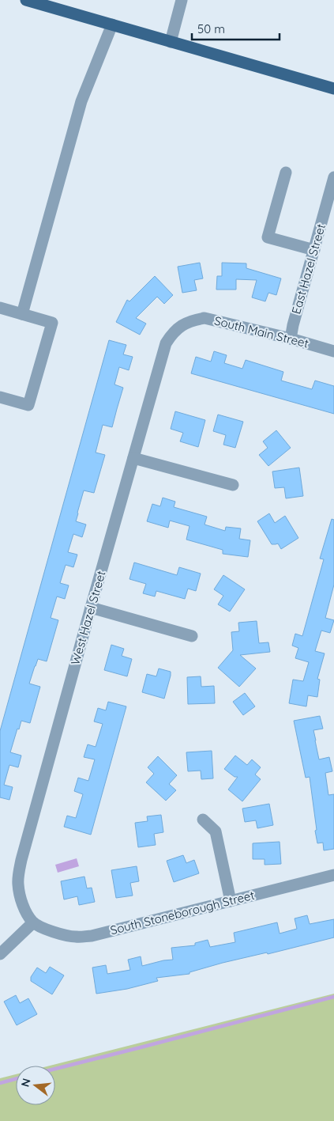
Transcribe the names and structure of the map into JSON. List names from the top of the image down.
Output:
{
  "streets": {
    "street": [
      "East Hazel Street",
      "South Main Street",
      "West Hazel Street",
      "South Stoneborough Street"
    ]
  },
  "crossings": [
    ["East Hazel Street", "South Main Street"],
    ["South Main Street", "West Hazel Street"],
    ["West Hazel Street", "South Stoneborough Street"]
  ],
  "scale_bar": "50 m",
  "north": "left"
}
